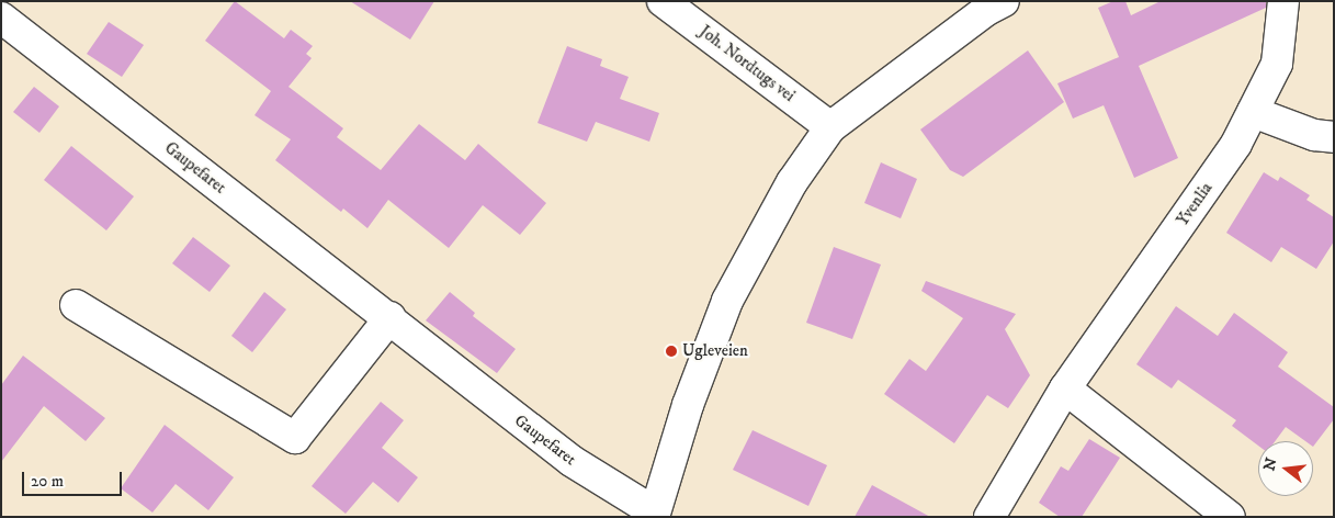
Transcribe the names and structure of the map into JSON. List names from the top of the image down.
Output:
{
  "streets": {
    "street": ["Joh. Nordtugs vei", "Gaupefaret", "Yvenlia"]
  },
  "places": ["Ugleveien"],
  "scale_bar": "20 m",
  "north": "left"
}
